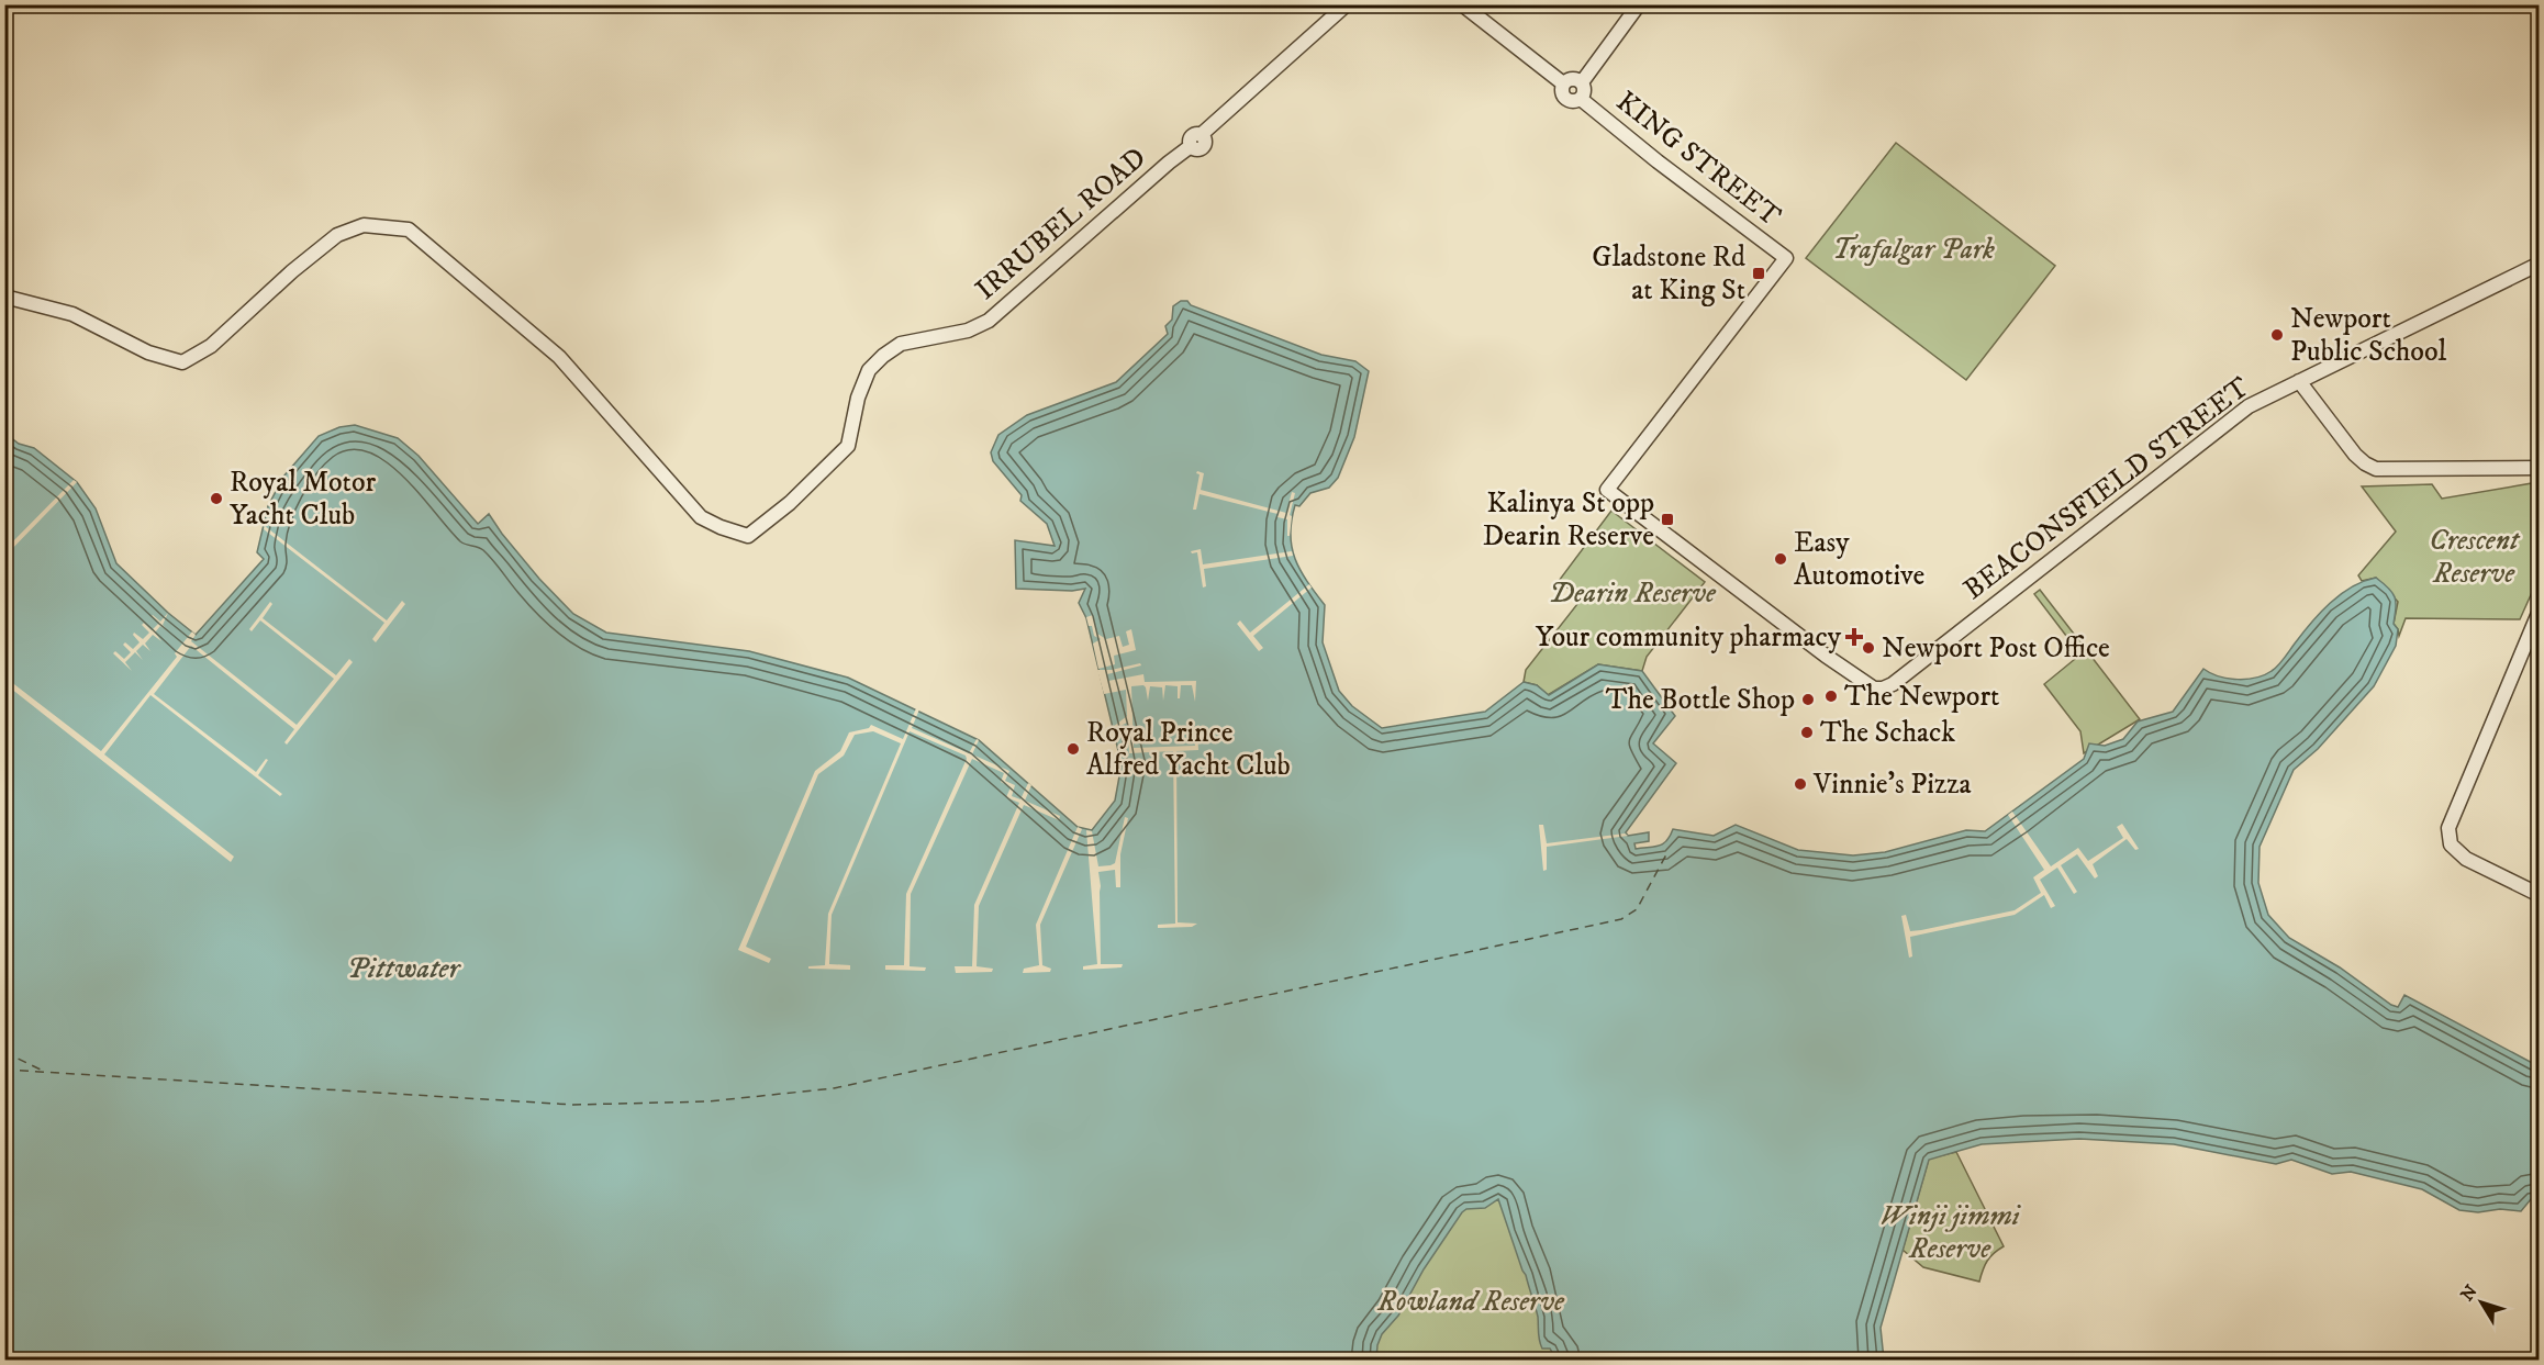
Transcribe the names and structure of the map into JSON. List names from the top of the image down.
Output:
{
  "streets": {
    "street": ["KING STREET", "IRRUBEL ROAD", "BEACONSFIELD STREET"]
  },
  "crossings": [
    ["KING STREET", "BEACONSFIELD STREET"]
  ],
  "water": ["Pittwater"],
  "parks": [
    "Trafalgar Park",
    "Crescent Reserve",
    "Dearin Reserve",
    "Winji jimmi Reserve",
    "Rowland Reserve"
  ],
  "places": {
    "transit": ["Gladstone Rd at King St", "Kalinya St opp Dearin Reserve"],
    "other": [
      "Newport Public School",
      "Royal Motor Yacht Club",
      "Easy Automotive",
      "Newport Post Office",
      "The Newport",
      "The Bottle Shop",
      "The Schack",
      "Royal Prince Alfred Yacht Club",
      "Vinnie’s Pizza"
    ],
    "health": ["Your community pharmacy"]
  },
  "north": "top left"
}
